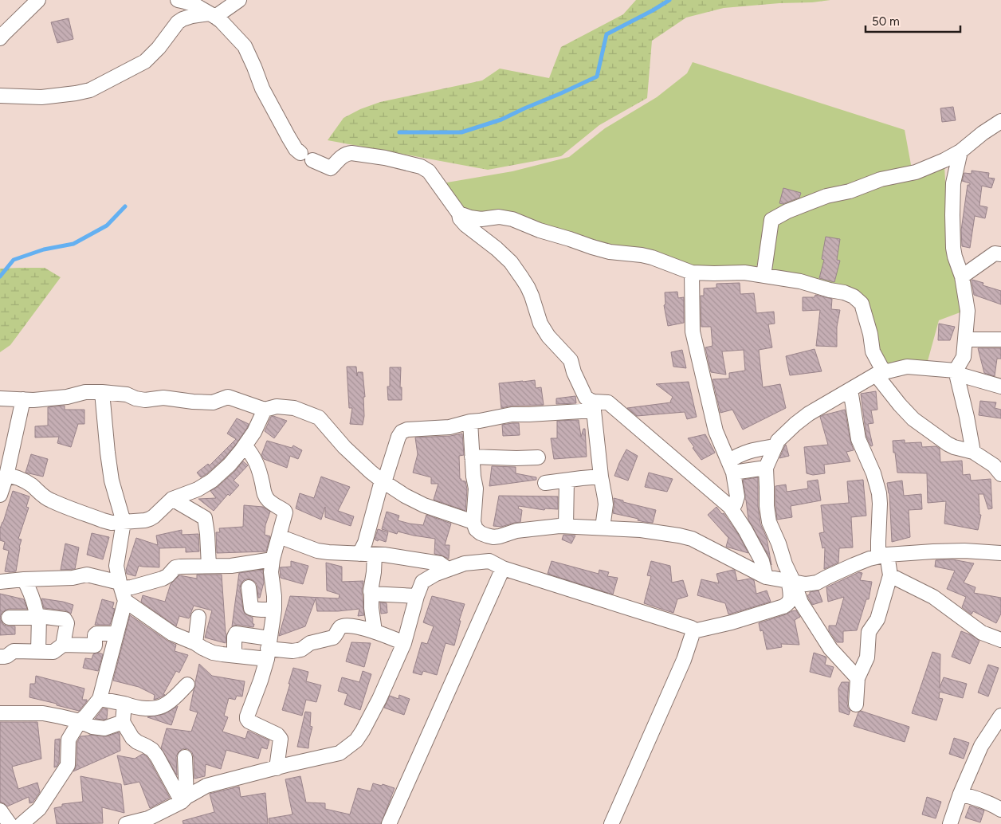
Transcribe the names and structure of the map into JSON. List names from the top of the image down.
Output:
{
  "scale_bar": "50 m"
}
